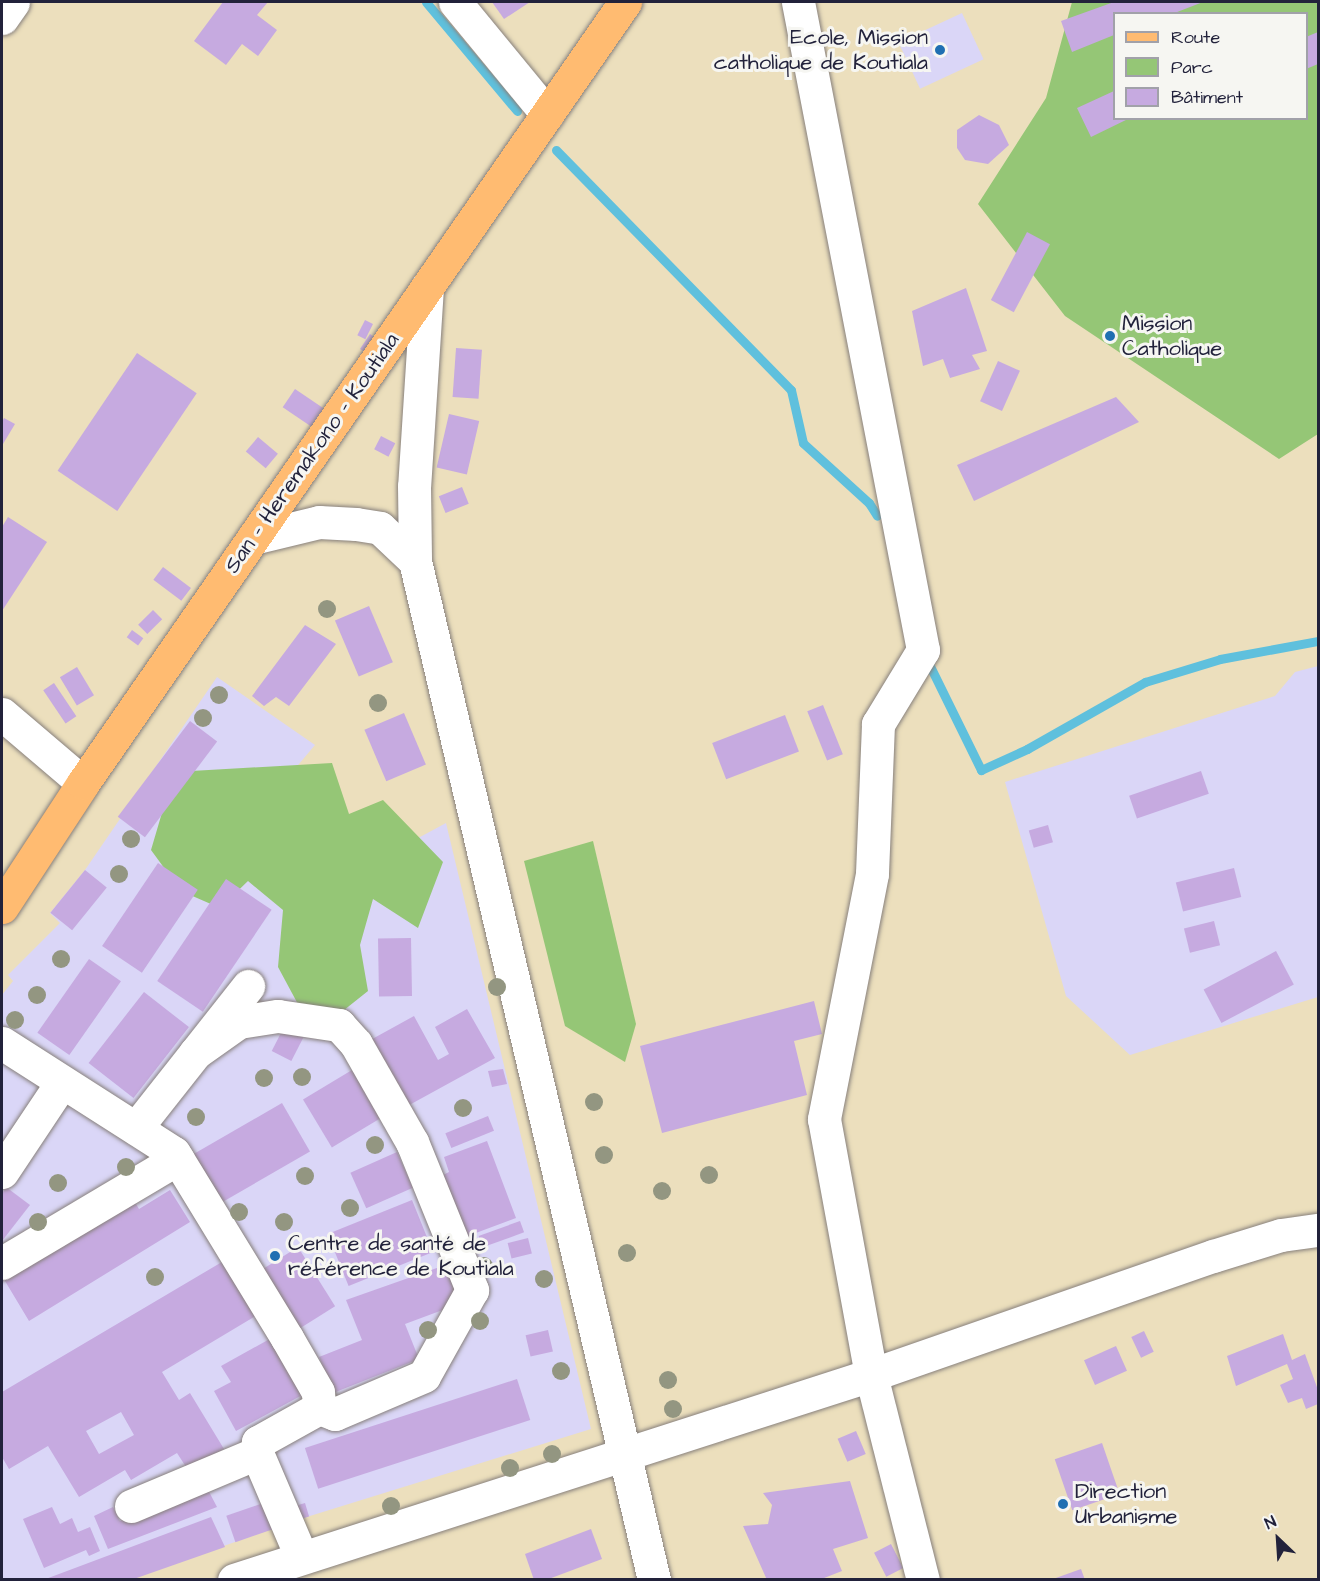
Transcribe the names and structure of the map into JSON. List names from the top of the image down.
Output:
{
  "streets": {
    "main road": ["San - Heremakono - Koutiala"]
  },
  "places": [
    "Ecole, Mission catholique de Koutiala",
    "Mission Catholique",
    "Centre de santé de référence de Koutiala",
    "Direction Urbanisme"
  ],
  "legend": ["Route", "Parc", "Bâtiment"],
  "north": "top left"
}
